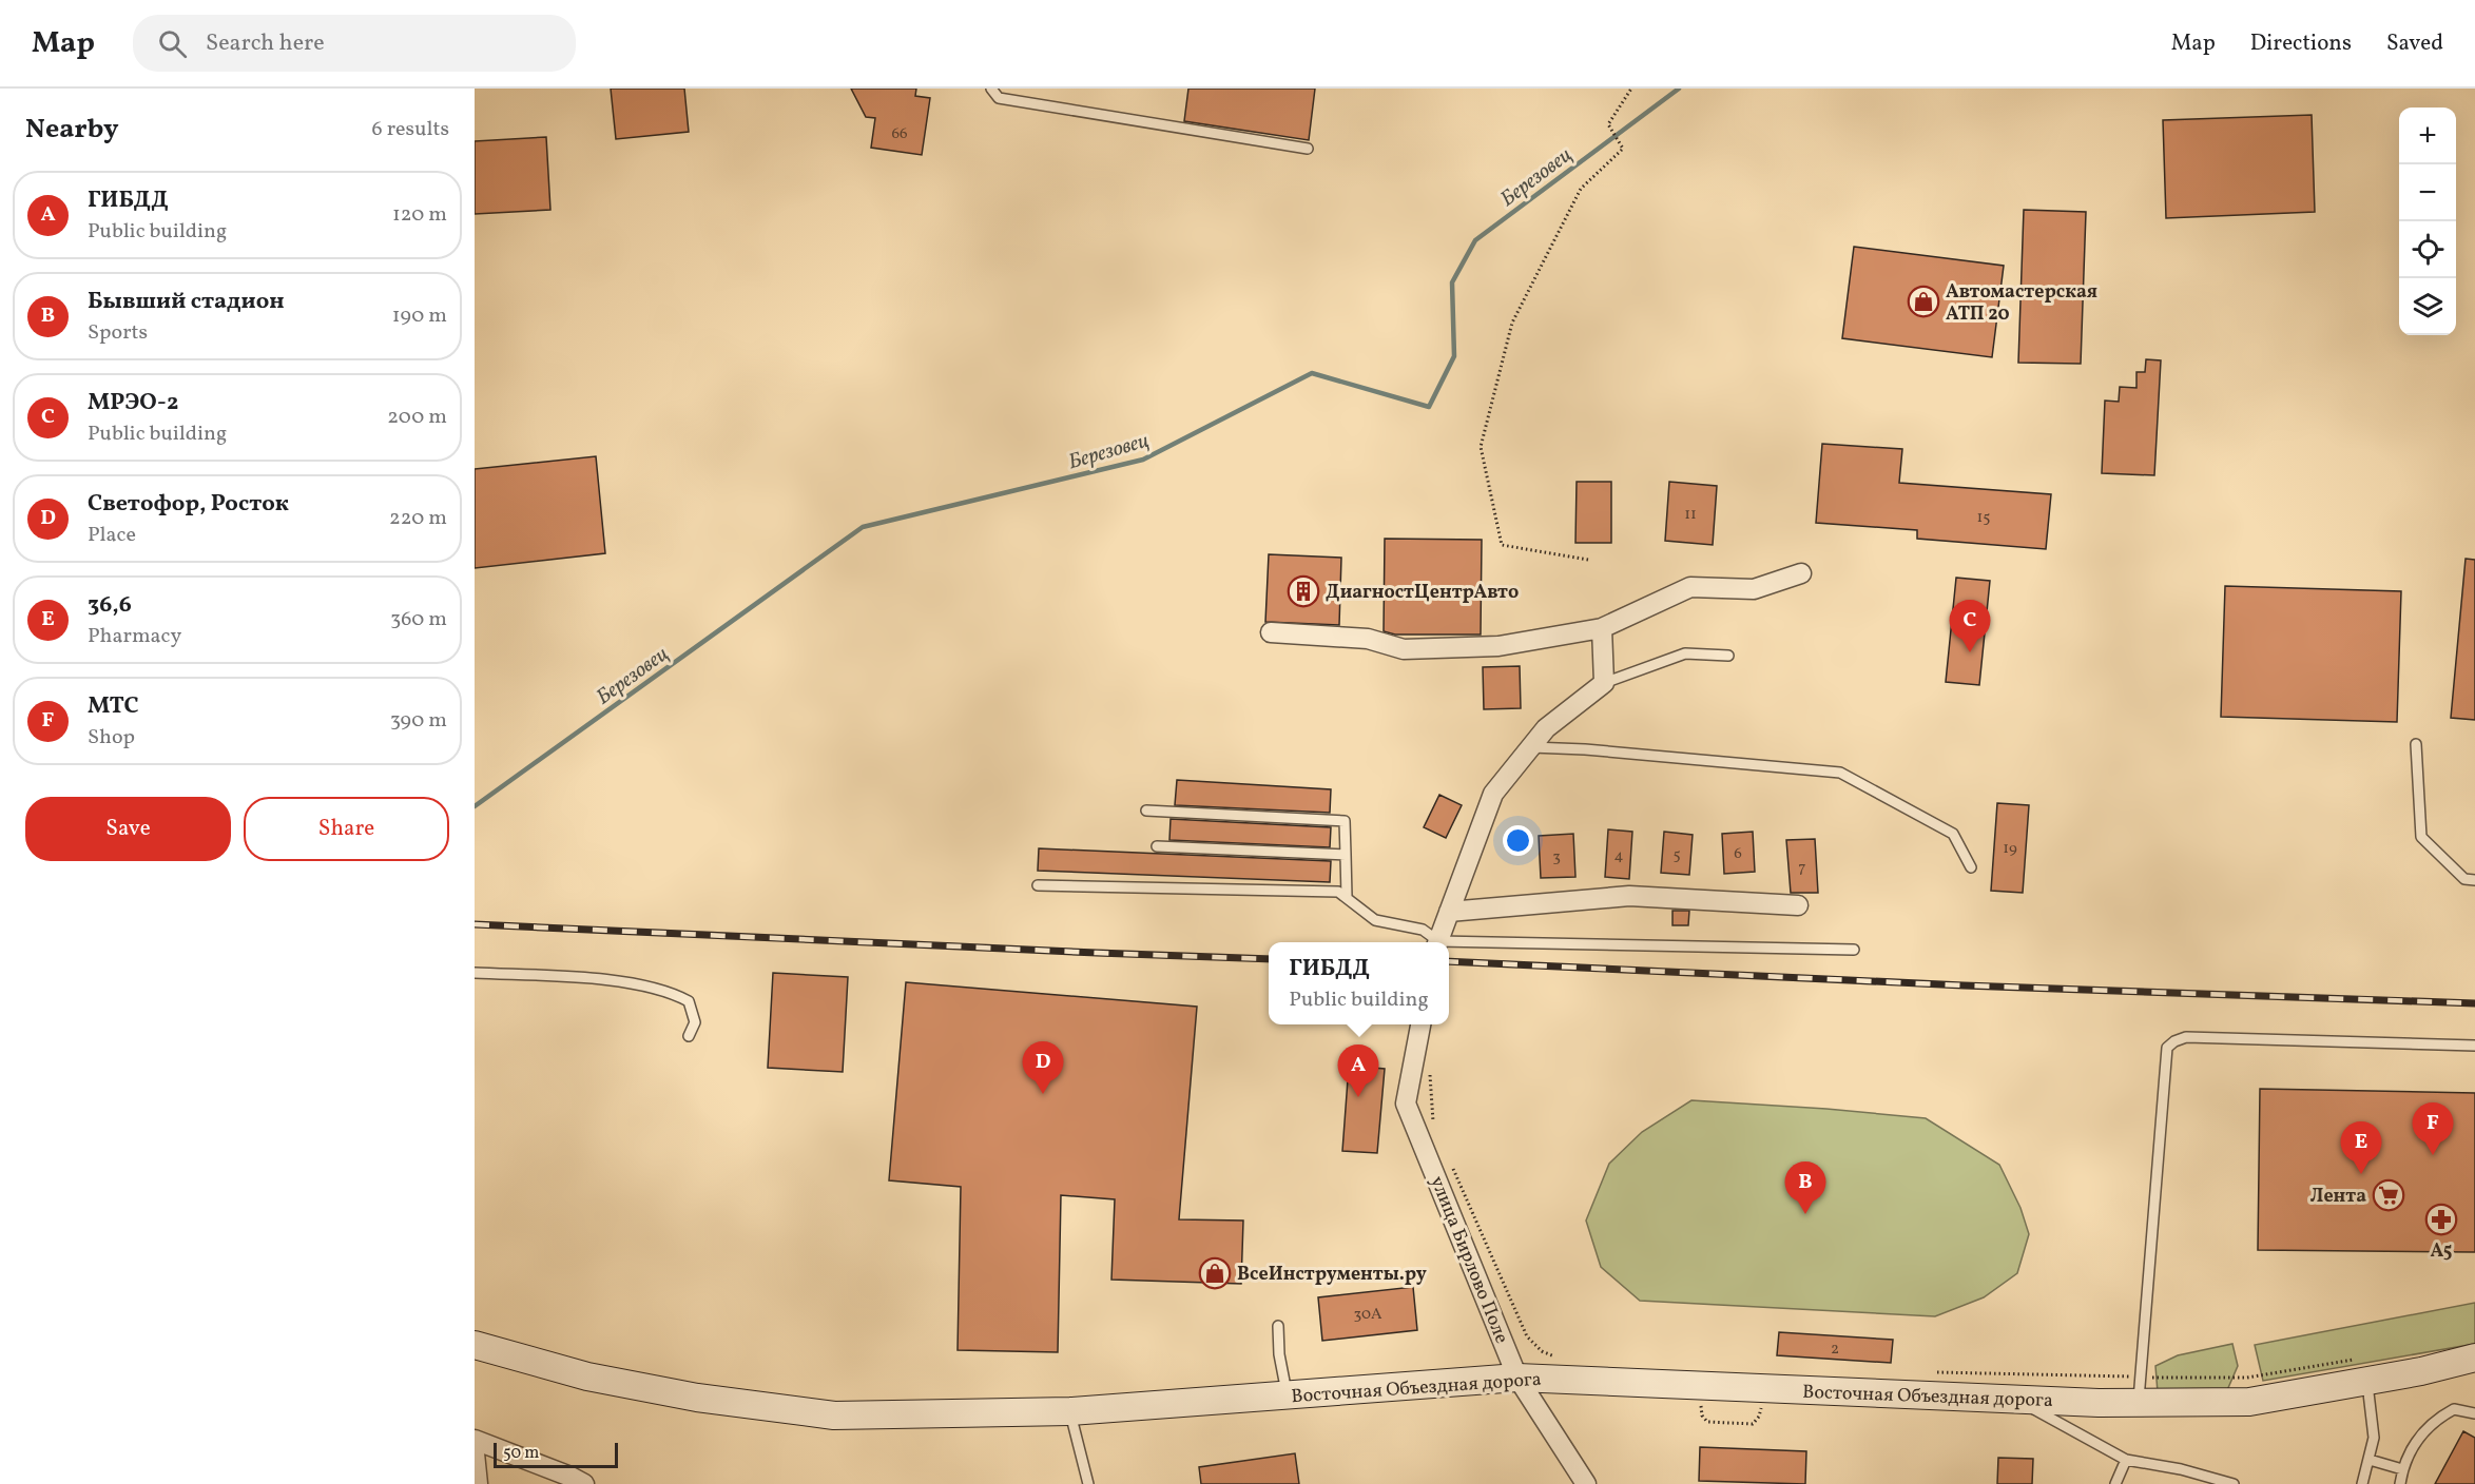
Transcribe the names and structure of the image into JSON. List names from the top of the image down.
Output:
{
  "streets": {
    "main road": ["Восточная Объездная дорога"],
    "street": ["улица Бирлово Поле"]
  },
  "crossings": [
    ["улица Бирлово Поле", "Восточная Объездная дорога"]
  ],
  "water": ["Березовец"],
  "places": {
    "shop": ["Автомастерская АТП 20", "ВсеИнструменты.ру"],
    "building": ["ДиагностЦентрАвто"],
    "supermarket": ["Лента"],
    "pharmacy": ["А5"]
  },
  "house_numbers": [
    "66",
    "11",
    "15",
    "19",
    "6",
    "5",
    "4",
    "3",
    "7",
    "30А",
    "2"
  ],
  "scale_bar": "50 m",
  "page": {
    "header": "Map",
    "search": "Search here",
    "nav": ["Map", "Directions", "Saved"],
    "heading": ["Nearby", "6 results"],
    "map_buttons": ["+", "−"],
    "list": [
      {
        "mark": "A",
        "name": "ГИБДД",
        "note": "Public building",
        "value": "120 m"
      },
      {
        "mark": "B",
        "name": "Бывший стадион",
        "note": "Sports",
        "value": "190 m"
      },
      {
        "mark": "C",
        "name": "МРЭО-2",
        "note": "Public building",
        "value": "200 m"
      },
      {
        "mark": "D",
        "name": "Светофор, Росток",
        "note": "Place",
        "value": "220 m"
      },
      {
        "mark": "E",
        "name": "36,6",
        "note": "Pharmacy",
        "value": "360 m"
      },
      {
        "mark": "F",
        "name": "МТС",
        "note": "Shop",
        "value": "390 m"
      }
    ],
    "pins": [
      "C",
      "D",
      "A",
      "F",
      "E",
      "B"
    ],
    "buttons": ["Save", "Share"],
    "popup": ["ГИБДД", "Public building"],
    "scale": "50 m"
  }
}
